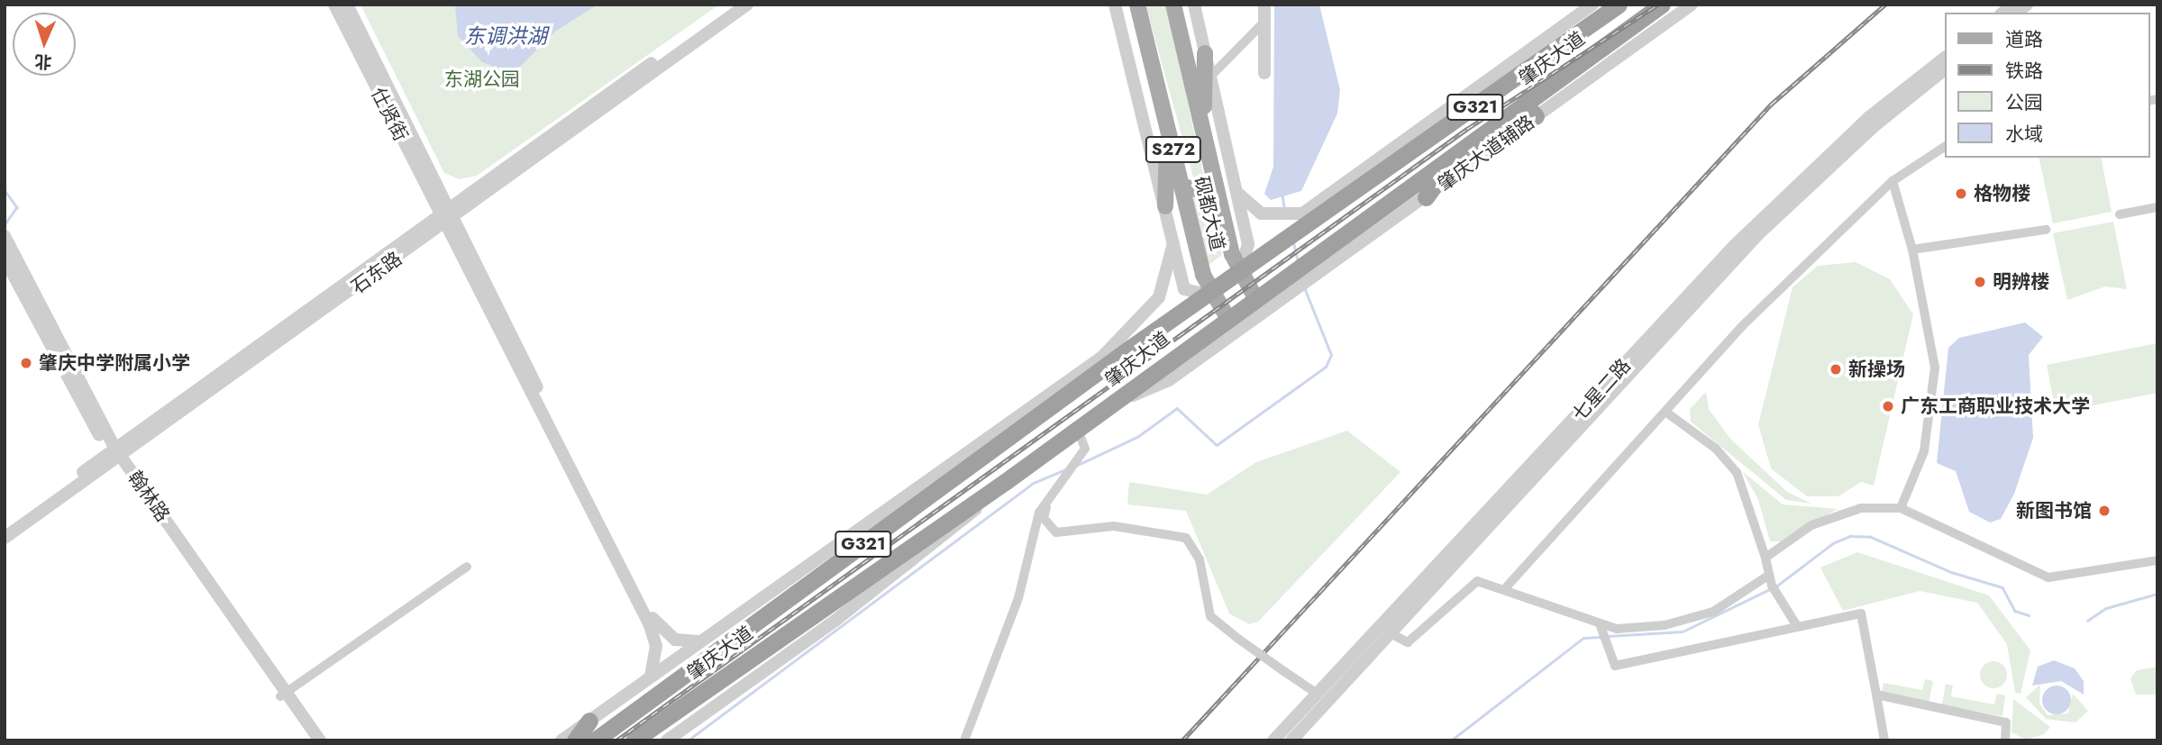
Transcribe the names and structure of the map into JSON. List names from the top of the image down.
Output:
{
  "streets": {
    "highway": ["肇庆大道", "G321"],
    "main road": ["S272", "砚都大道"],
    "street": [
      "仕贤街",
      "肇庆大道辅路",
      "石东路",
      "七星二路",
      "翰林路"
    ]
  },
  "crossings": [
    ["肇庆大道", "肇庆大道辅路"],
    ["肇庆大道", "砚都大道"],
    ["仕贤街", "石东路"],
    ["石东路", "翰林路"]
  ],
  "water": ["东调洪湖"],
  "parks": ["东湖公园"],
  "places": [
    "格物楼",
    "明辨楼",
    "肇庆中学附属小学",
    "新操场",
    "广东工商职业技术大学",
    "新图书馆"
  ],
  "legend": [
    "道路",
    "铁路",
    "公园",
    "水域"
  ],
  "north": "bottom"
}
